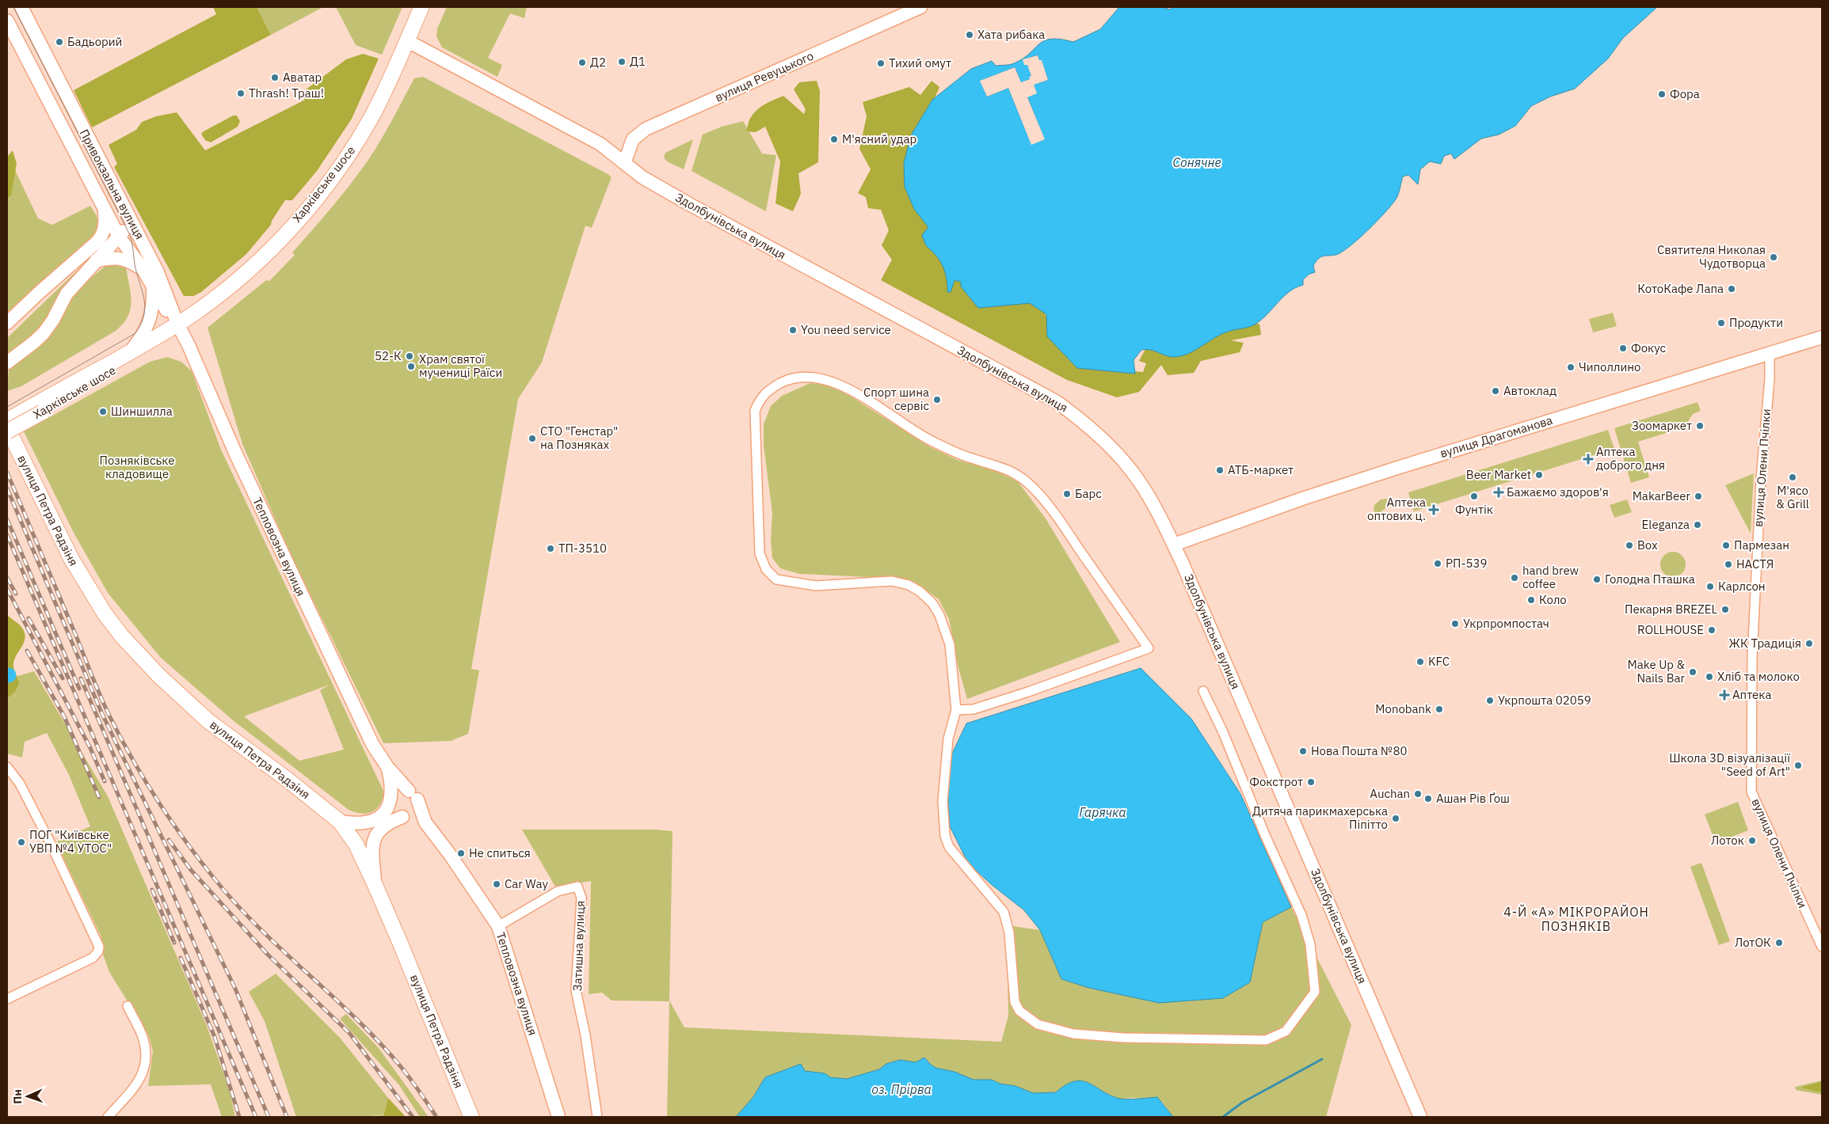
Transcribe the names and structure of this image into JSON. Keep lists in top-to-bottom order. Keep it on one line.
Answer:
{"streets":{"main road":["Харківське шосе","вулиця Петра Радзіня"],"street":["вулиця Ревуцького","Привокзальна вулиця","Здолбунівська вулиця","вулиця Драгоманова","вулиця Олени Пчілки","Тепловозна вулиця","Затишна вулиця"]},"crossings":[["вулиця Ревуцького","Здолбунівська вулиця"],["Привокзальна вулиця","Харківське шосе"],["Привокзальна вулиця","Тепловозна вулиця"],["Харківське шосе","Здолбунівська вулиця"],["Харківське шосе","Тепловозна вулиця"],["Здолбунівська вулиця","вулиця Драгоманова"],["вулиця Драгоманова","вулиця Олени Пчілки"],["Тепловозна вулиця","Затишна вулиця"]],"districts":["4-Й «А» МІКРОРАЙОН ПОЗНЯКІВ"],"water":["Сонячне","Гарячка","оз. Прірва"],"parks":["Позняківське кладовище"],"places":{"other":["Хата рибака","Бадьорий","Д1","Д2","Тихий омут","Аватар","Thrash! Траш!","Фора","М'ясний удар","Святителя Николая Чудотворца","КотоКафе Лапа","Продукти","You need service","Фокус","52-К","Храм святої мучениці Раїси","Чиполлино","Автоклад","Спорт шина сервіс","Шиншилла","Зоомаркет","СТО \"Генстар\" на Позняках","АТБ-маркет","Beer Market","М'ясо & Grill","Барс","Фунтік","MakarBeer","Eleganza","Box","Пармезан","ТП-3510","РП-539","НАСТЯ","hand brew coffee","Голодна Пташка","Карлсон","Коло","Пекарня BREZEL","Укрпромпостач","ROLLHOUSE","ЖК Традиція","KFC","Make Up & Nails Bar","Хліб та молоко","Укрпошта 02059","Monobank","Нова Пошта №80","Школа 3D візуалізації \"Seed of Art\"","Фокстрот","Auchan","Ашан Рів Ґош","Дитяча парикмахерська Піпітто","Лоток","ПОГ \"Київське УВП №4 УТОС\"","Не спиться","Car Way","ЛотОК"],"health":["Аптека доброго дня","Бажаємо здоров'я","Аптека оптових ц.","Аптека"]},"north":"left"}
